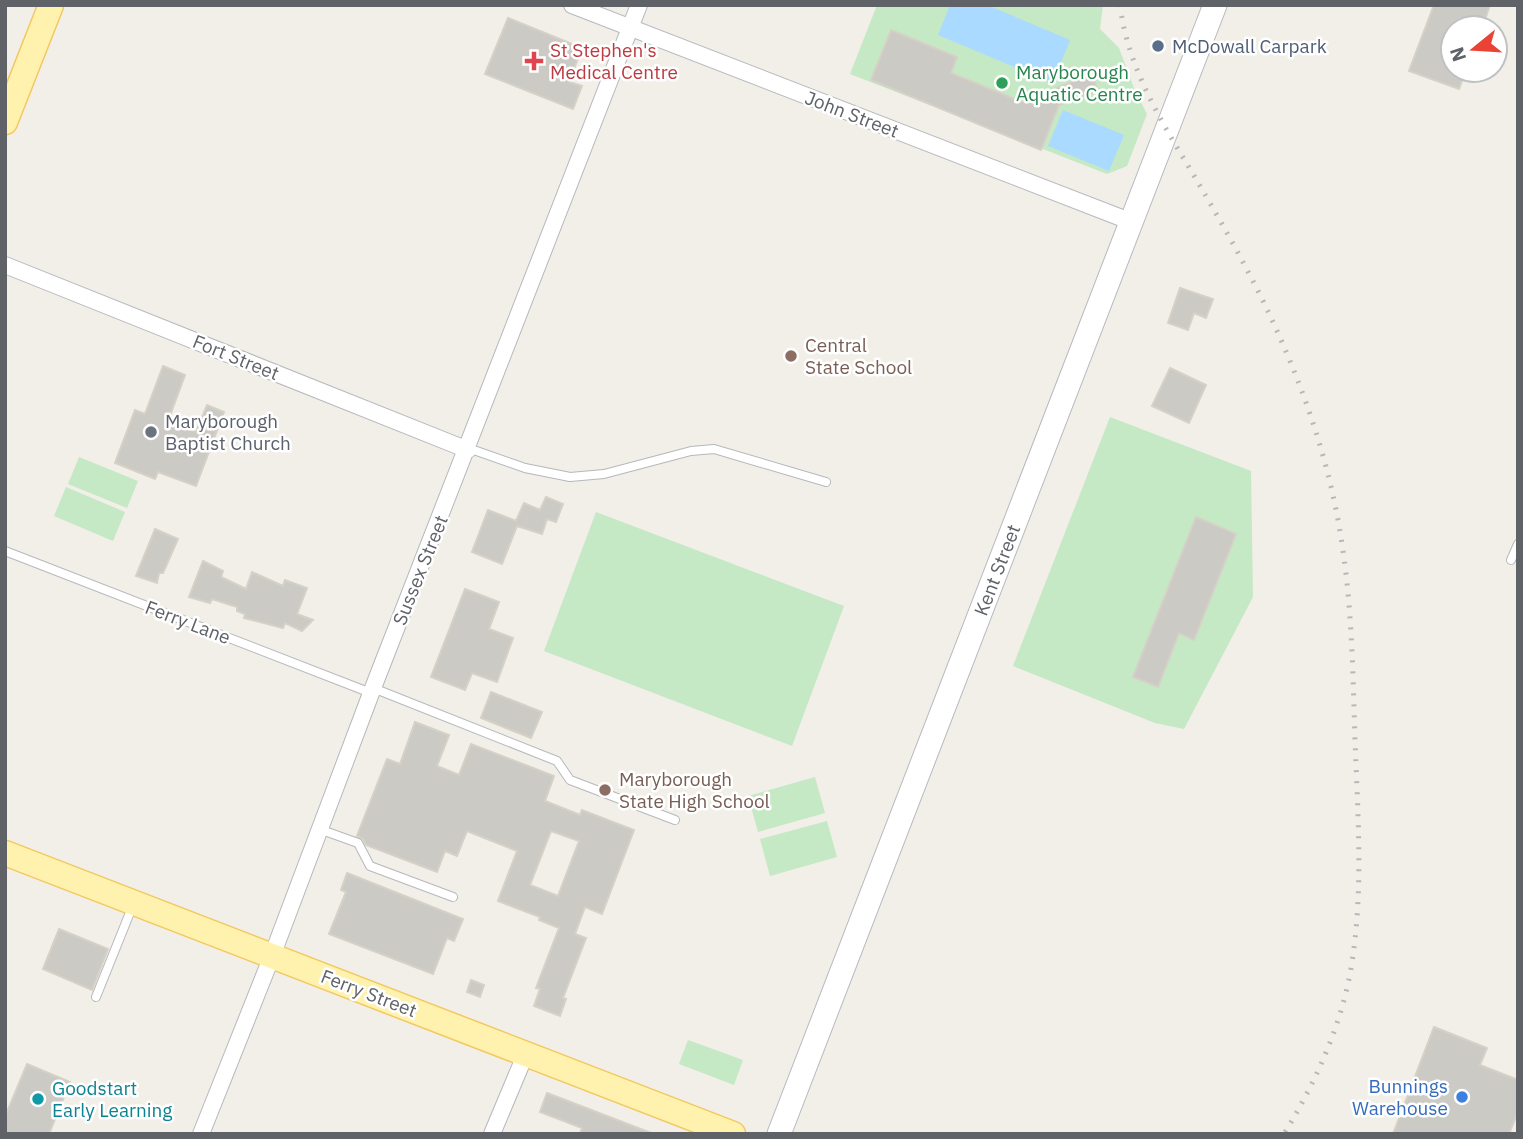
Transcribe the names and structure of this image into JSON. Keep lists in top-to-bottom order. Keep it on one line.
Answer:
{"streets":{"main road":["Kent Street","Ferry Street"],"street":["John Street","Fort Street","Sussex Street"],"lane":["Ferry Lane"]},"crossings":[["John Street","Sussex Street"],["John Street","Kent Street"],["Fort Street","Sussex Street"],["Sussex Street","Ferry Lane"],["Sussex Street","Ferry Street"]],"places":{"other":["McDowall Carpark","Maryborough Aquatic Centre","Central State School","Maryborough Baptist Church","Maryborough State High School","Bunnings Warehouse","Goodstart Early Learning"],"health":["St Stephen's Medical Centre"]},"north":"left"}
